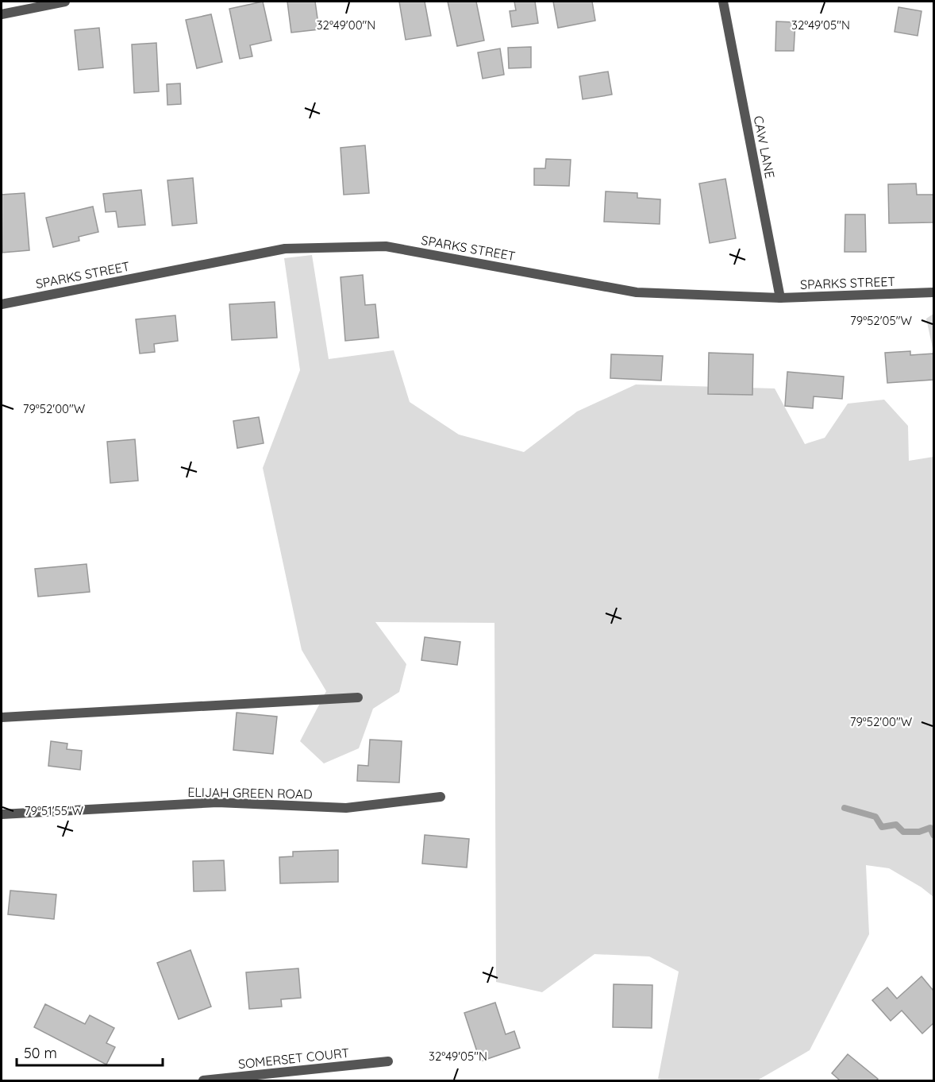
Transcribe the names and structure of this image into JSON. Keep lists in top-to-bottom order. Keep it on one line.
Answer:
{"streets":{"street":["CAW LANE","SPARKS STREET","ELIJAH GREEN ROAD","SOMERSET COURT"]},"crossings":[["CAW LANE","SPARKS STREET"]],"scale_bar":"50 m","coordinates":["32°49'00\"N","32°49'05\"N","79°52'05\"W","79°52'00\"W","79°51'55\"W"]}
